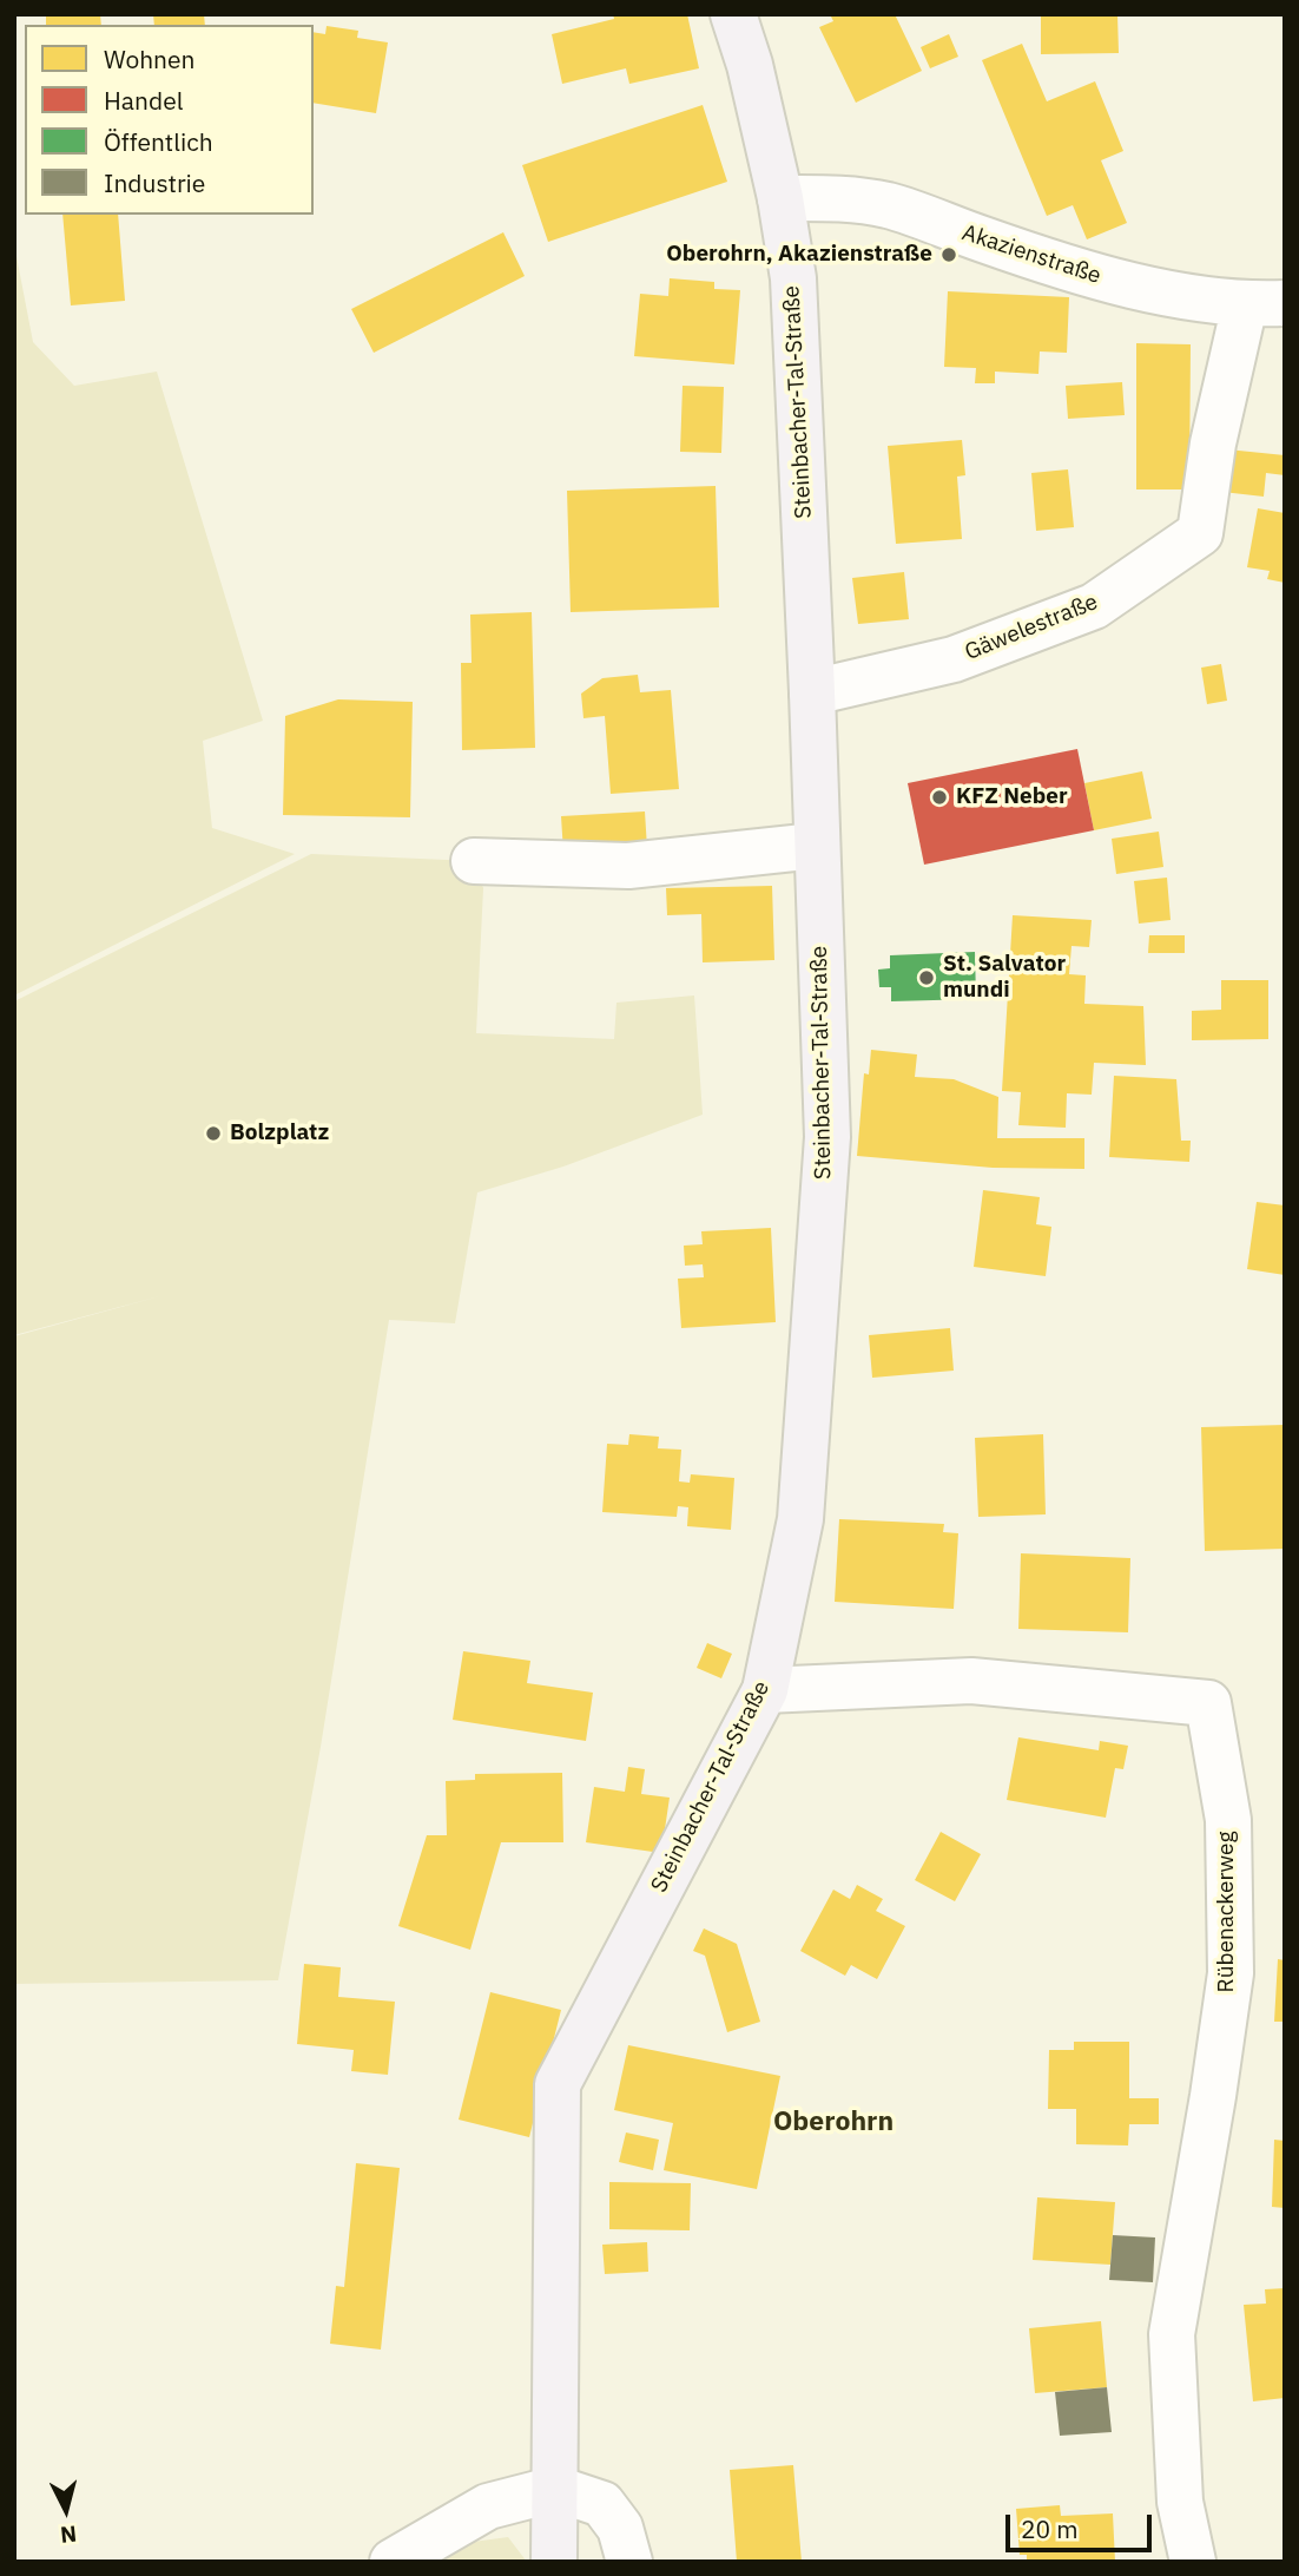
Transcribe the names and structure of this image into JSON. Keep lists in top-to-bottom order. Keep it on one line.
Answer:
{"streets":{"main road":["Steinbacher-Tal-Straße"],"street":["Akazienstraße","Gäwelestraße","Rübenackerweg"]},"crossings":[["Akazienstraße","Steinbacher-Tal-Straße"],["Akazienstraße","Gäwelestraße"],["Steinbacher-Tal-Straße","Gäwelestraße"],["Steinbacher-Tal-Straße","Rübenackerweg"]],"districts":["Oberohrn"],"places":["Oberohrn, Akazienstraße","KFZ Neber","St. Salvator mundi","Bolzplatz"],"legend":["Wohnen","Handel","Öffentlich","Industrie"],"scale_bar":"20 m","north":"bottom"}
